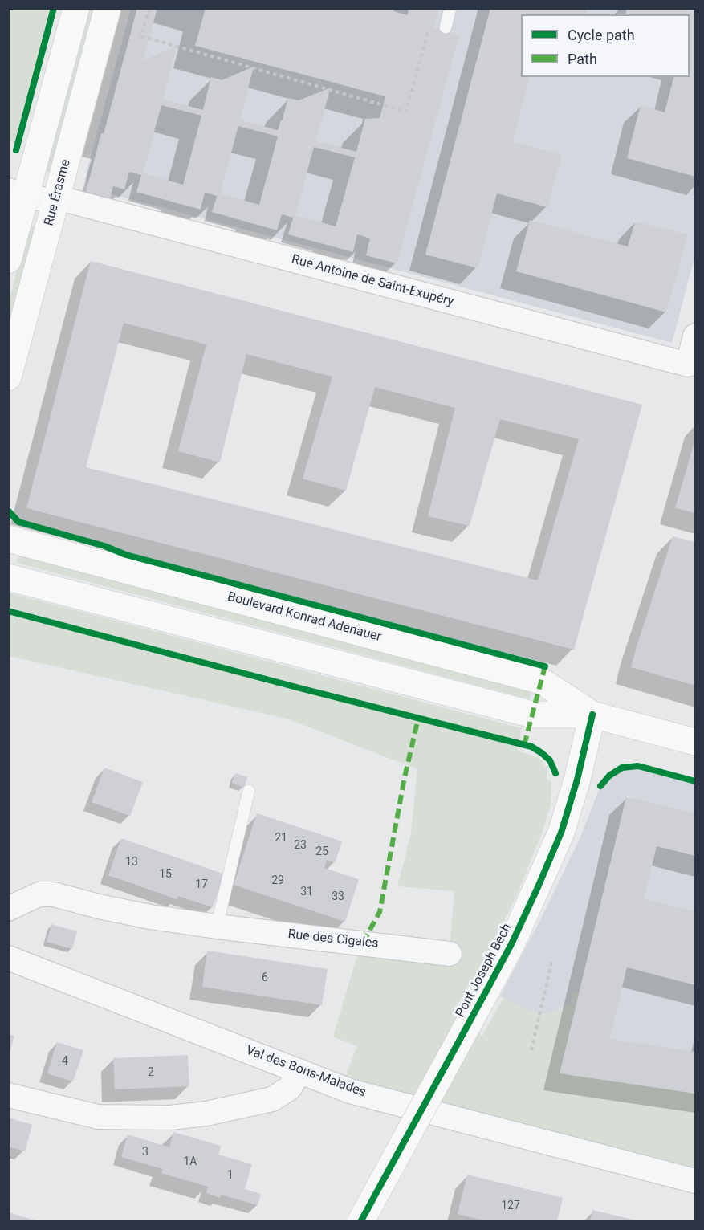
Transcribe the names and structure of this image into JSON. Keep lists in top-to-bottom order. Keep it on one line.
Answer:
{"streets":{"main road":["Rue Érasme","Boulevard Konrad Adenauer","Pont Joseph Bech"],"street":["Rue Antoine de Saint-Exupéry","Rue des Cigales","Val des Bons-Malades"]},"crossings":[["Rue Érasme","Rue Antoine de Saint-Exupéry"],["Boulevard Konrad Adenauer","Pont Joseph Bech"]],"house_numbers":["21","23","25","13","15","29","17","31","33","6","4","2","3","1A","1","127"],"legend":["Cycle path","Path"]}
